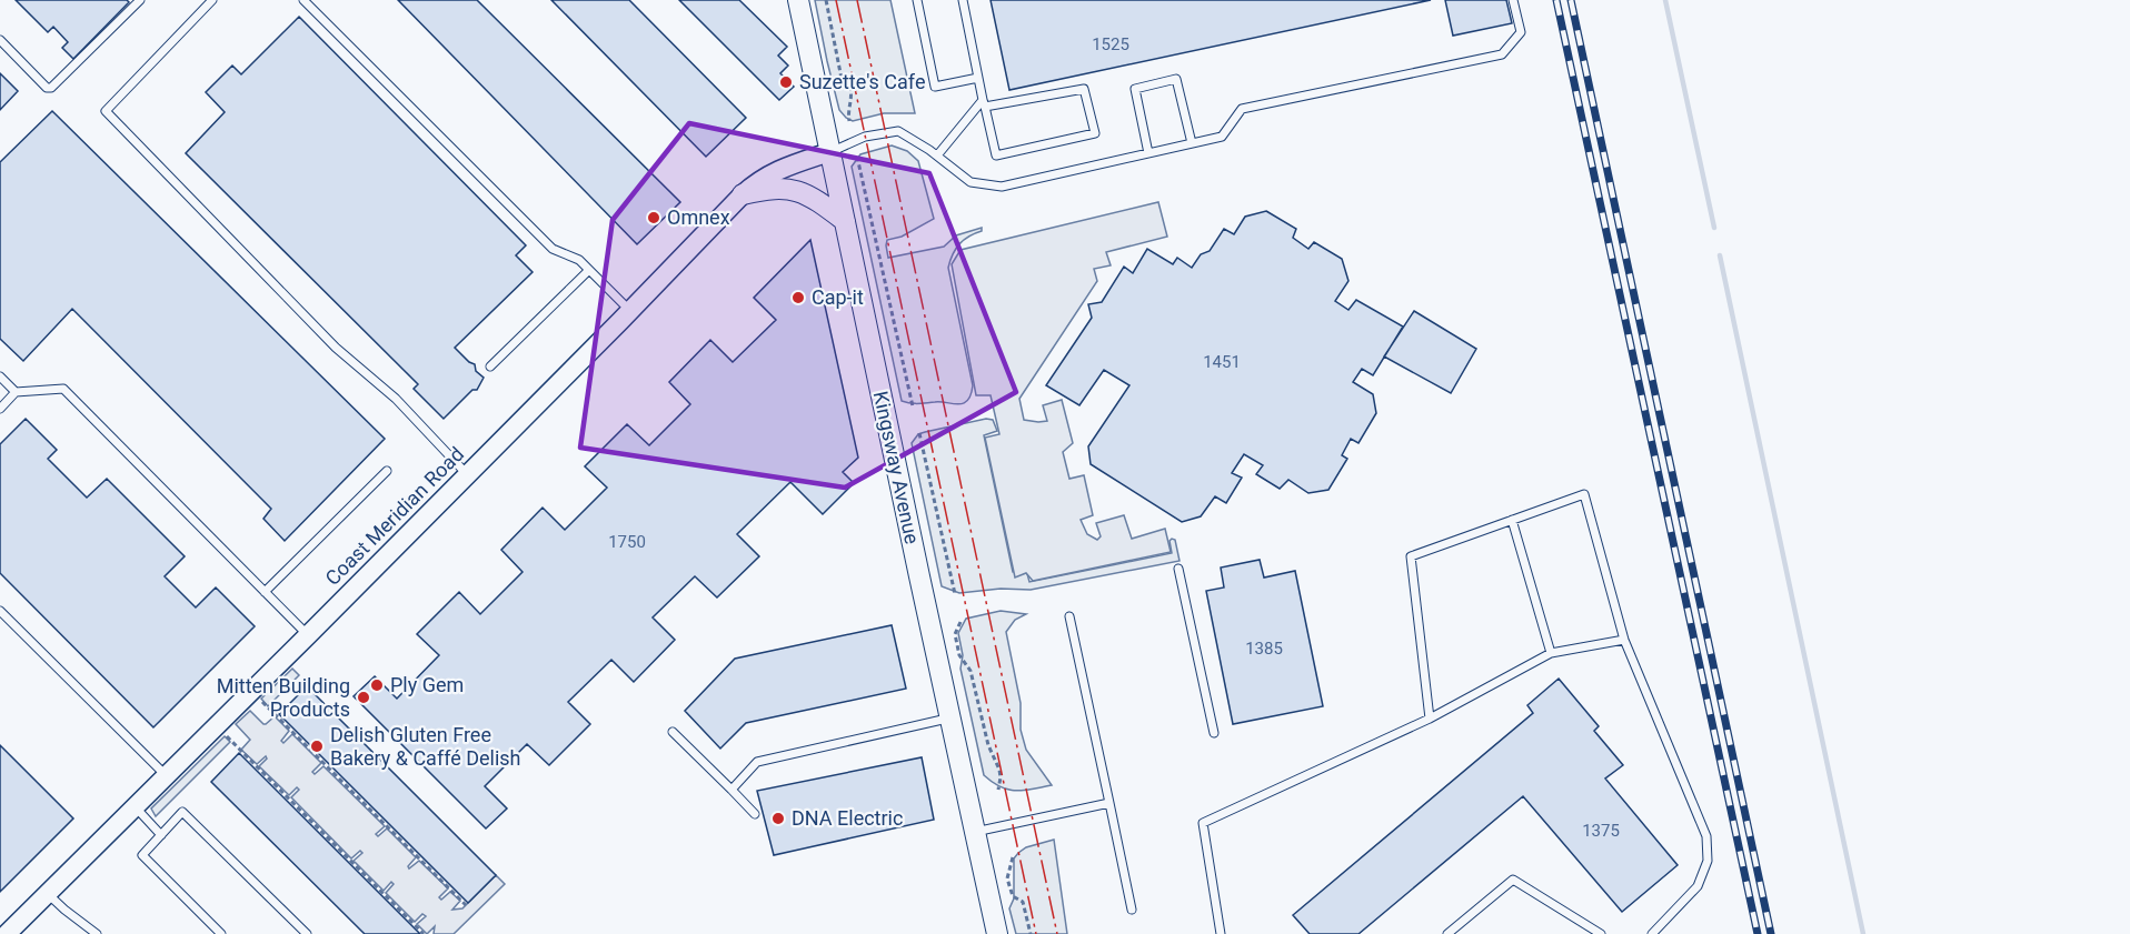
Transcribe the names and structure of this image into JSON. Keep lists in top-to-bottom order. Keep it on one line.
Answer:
{"streets":{"main road":["Kingsway Avenue"],"street":["Coast Meridian Road"]},"crossings":[["Kingsway Avenue","Coast Meridian Road"]],"places":["Suzette's Cafe","Omnex","Cap-it","Ply Gem","Mitten Building Products","Delish Gluten Free Bakery & Caffé Delish","DNA Electric"],"house_numbers":["1525","1451","1750","1385","1375"]}
